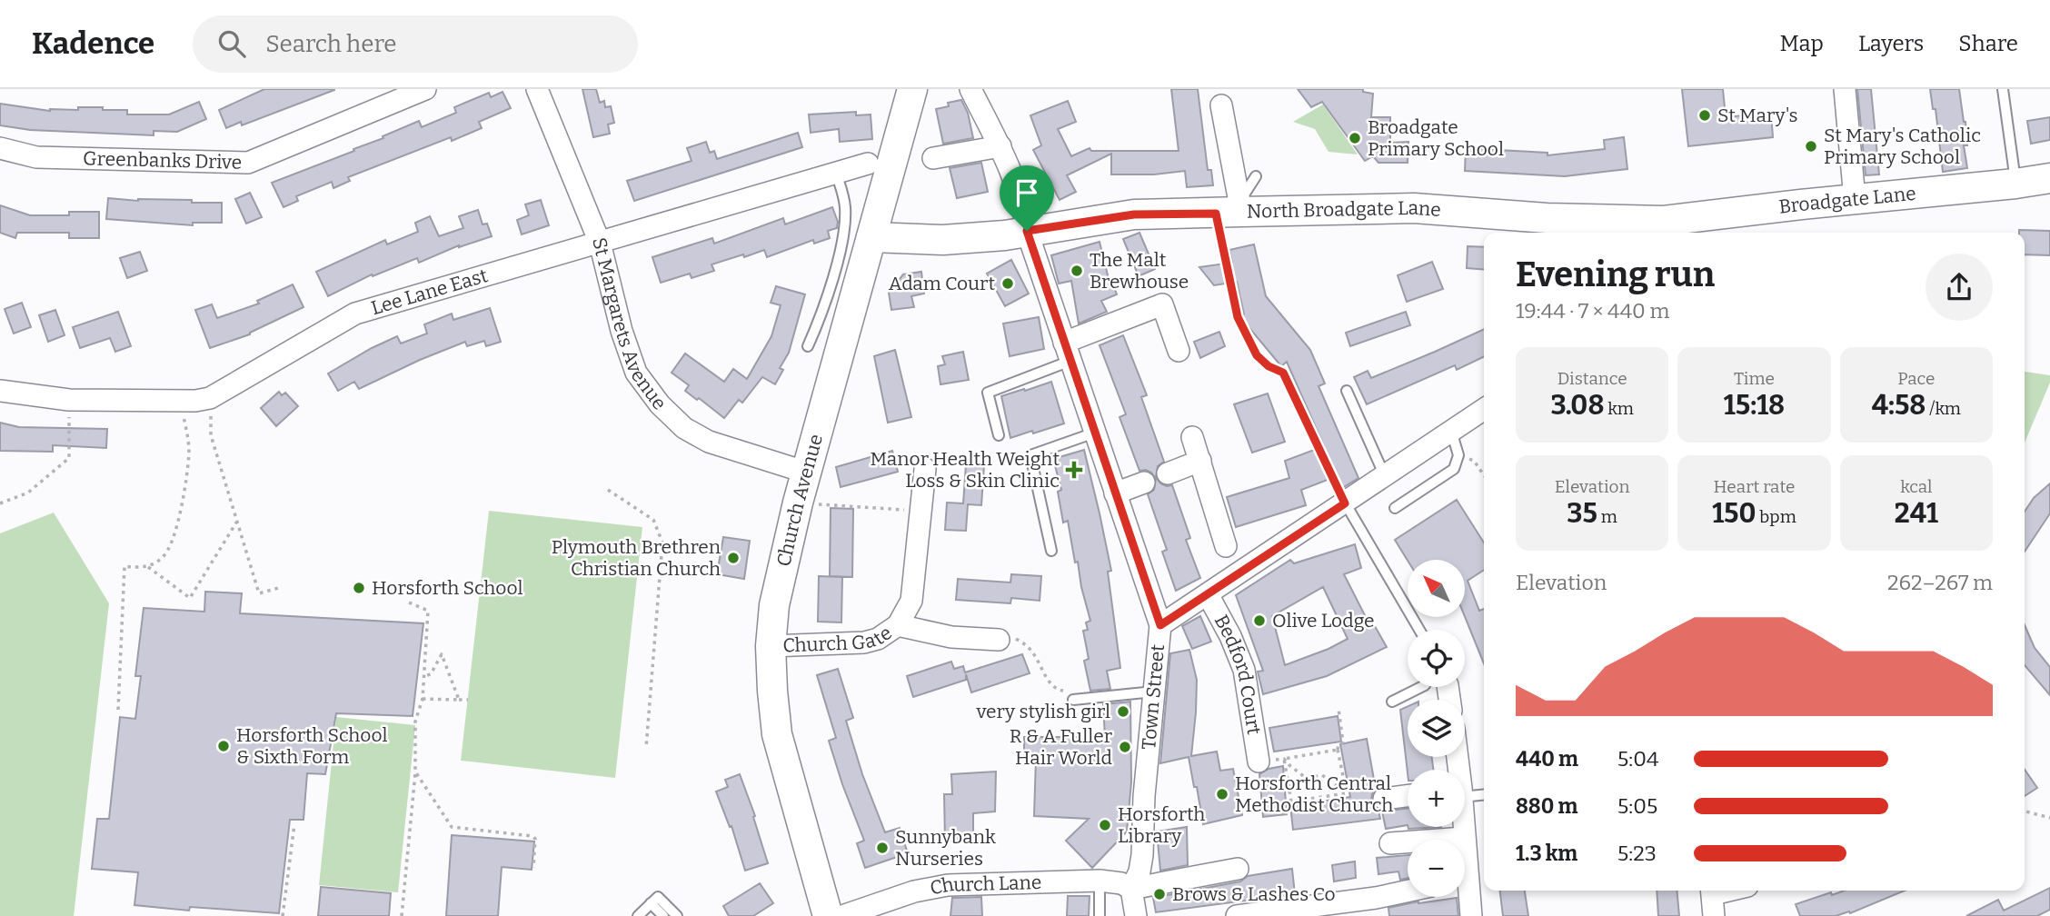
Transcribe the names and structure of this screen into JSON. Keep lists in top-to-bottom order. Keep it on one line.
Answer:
{"streets":{"street":["Greenbanks Drive","Broadgate Lane","North Broadgate Lane","Lee Lane East","St Margarets Avenue","Church Avenue","Church Gate","Bedford Court","Town Street","Church Lane"]},"crossings":[["Broadgate Lane","North Broadgate Lane"],["North Broadgate Lane","Church Avenue"],["North Broadgate Lane","Town Street"],["Lee Lane East","St Margarets Avenue"],["St Margarets Avenue","Church Avenue"],["Church Avenue","Church Gate"],["Town Street","Church Lane"]],"places":{"other":["St Mary's","Broadgate Primary School","St Mary's Catholic Primary School","The Malt Brewhouse","Adam Court","Plymouth Brethren Christian Church","Horsforth School","Olive Lodge","very stylish girl","Horsforth School & Sixth Form","R & A Fuller Hair World","Horsforth Central Methodist Church","Horsforth Library","Sunnybank Nurseries","Brows & Lashes Co"],"health":["Manor Health Weight Loss & Skin Clinic"]},"north":"top left","page":{"header":"Kadence","search":"Search here","nav":["Map","Layers","Share"],"heading":["Evening run","19:44 · 7 × 440 m"],"stats":[["Distance","3.08 km"],["Time","15:18"],["Pace","4:58 /km"],["Elevation","35 m"],["Heart rate","150 bpm"],["kcal","241"]],"chart":["Elevation","262–267 m"],"map_buttons":["+","−"],"list":[{"name":"440 m","note":"5:04"},{"name":"880 m","note":"5:05"},{"name":"1.3 km","note":"5:23"}]}}
